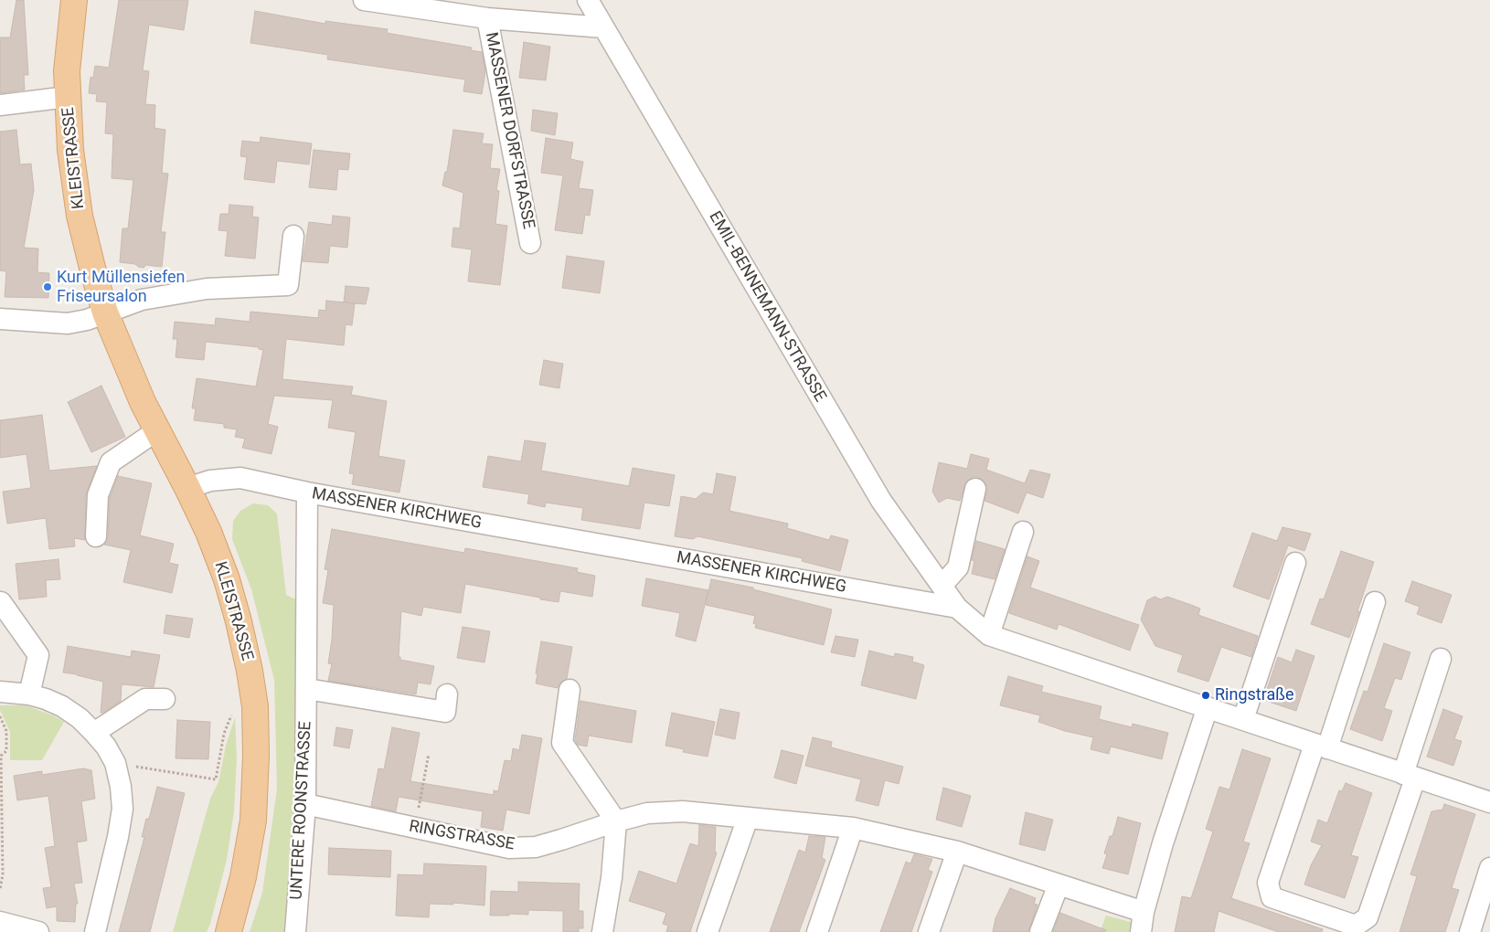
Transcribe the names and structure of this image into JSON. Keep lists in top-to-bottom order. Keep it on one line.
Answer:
{"streets":{"main road":["KLEISTRASSE"],"street":["MASSENER DORFSTRASSE","EMIL-BENNEMANN-STRASSE","MASSENER KIRCHWEG","UNTERE ROONSTRASSE","RINGSTRASSE"]},"crossings":[["MASSENER DORFSTRASSE","EMIL-BENNEMANN-STRASSE"],["KLEISTRASSE","MASSENER KIRCHWEG"],["EMIL-BENNEMANN-STRASSE","MASSENER KIRCHWEG"],["MASSENER KIRCHWEG","UNTERE ROONSTRASSE"],["UNTERE ROONSTRASSE","RINGSTRASSE"]],"places":["Kurt Müllensiefen Friseursalon","Ringstraße"]}
